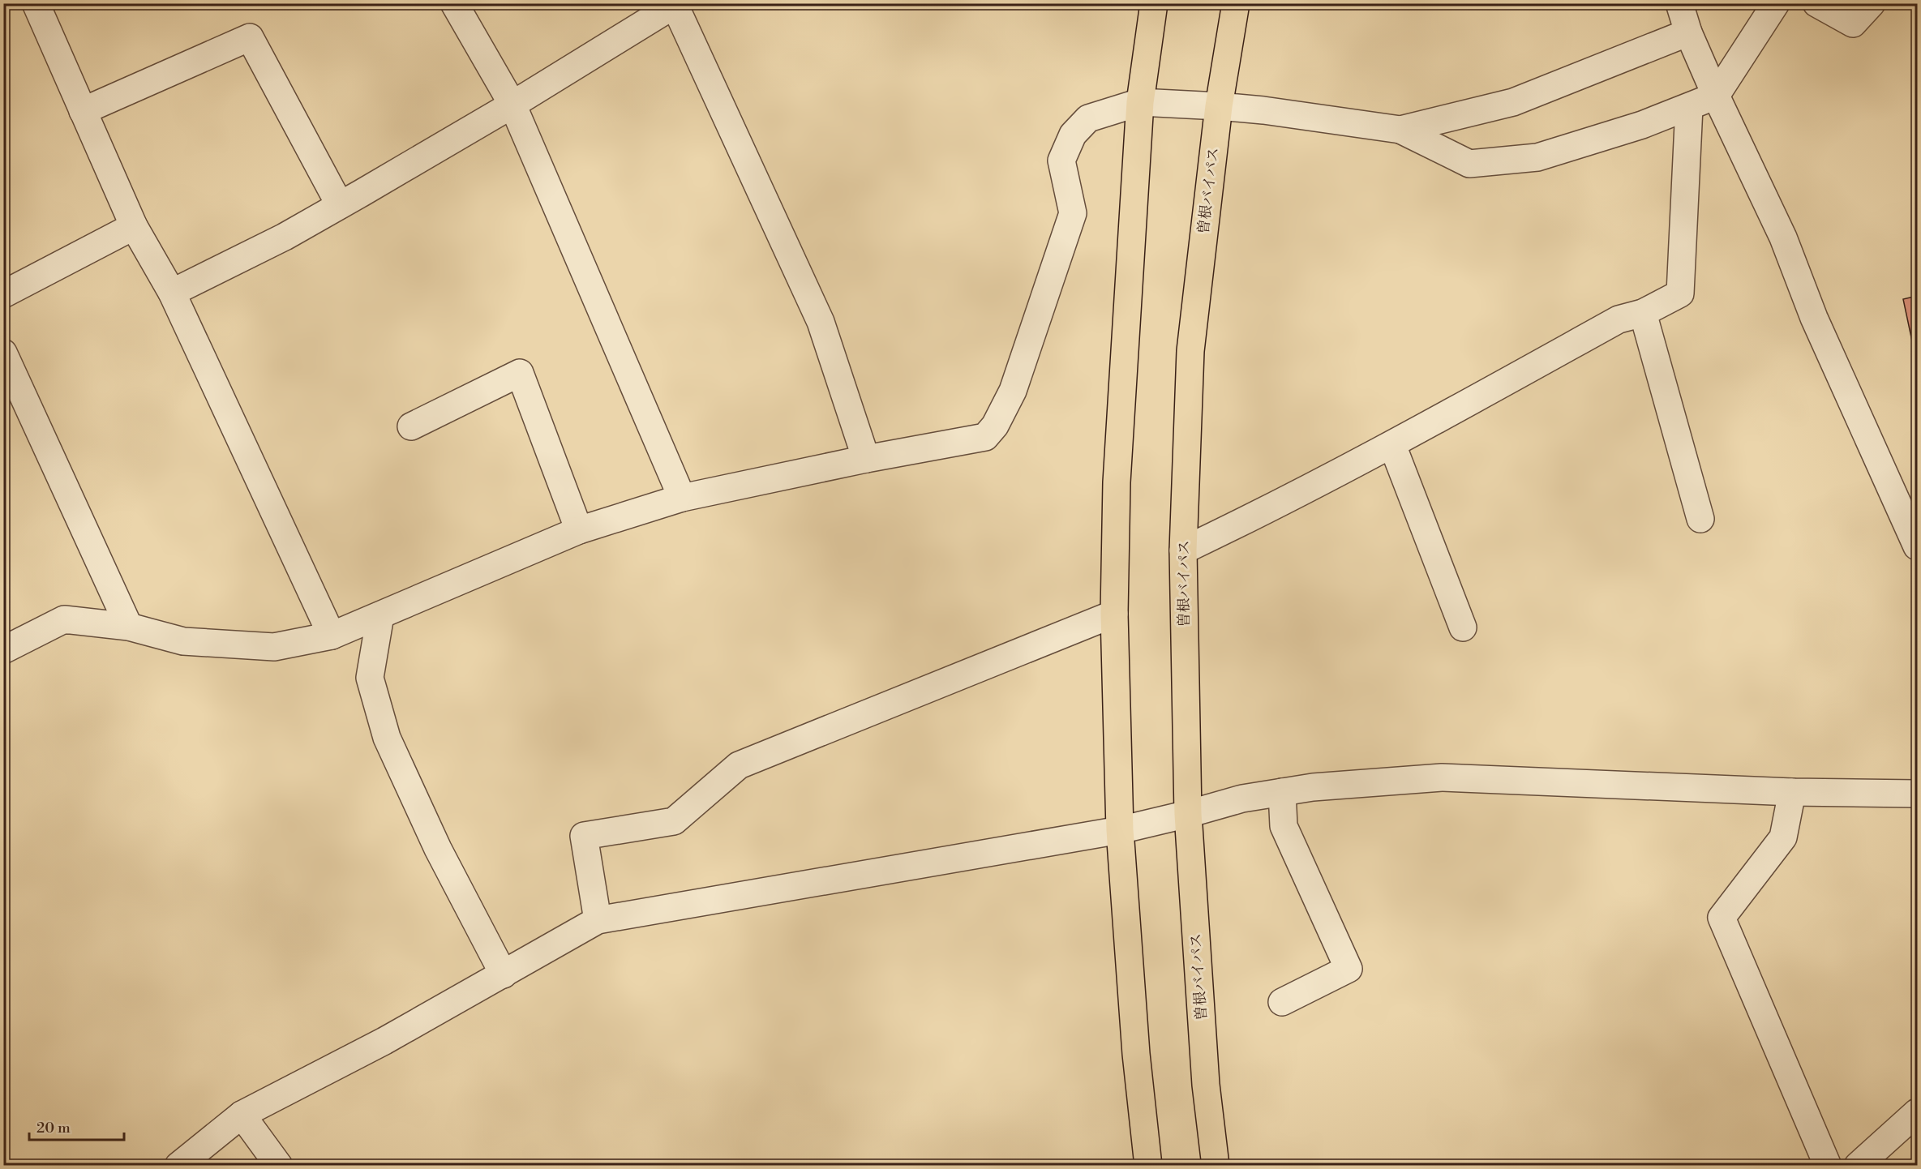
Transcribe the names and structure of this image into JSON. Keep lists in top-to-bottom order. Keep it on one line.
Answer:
{"streets":{"highway":["曽根バイパス"]},"scale_bar":"20 m"}
